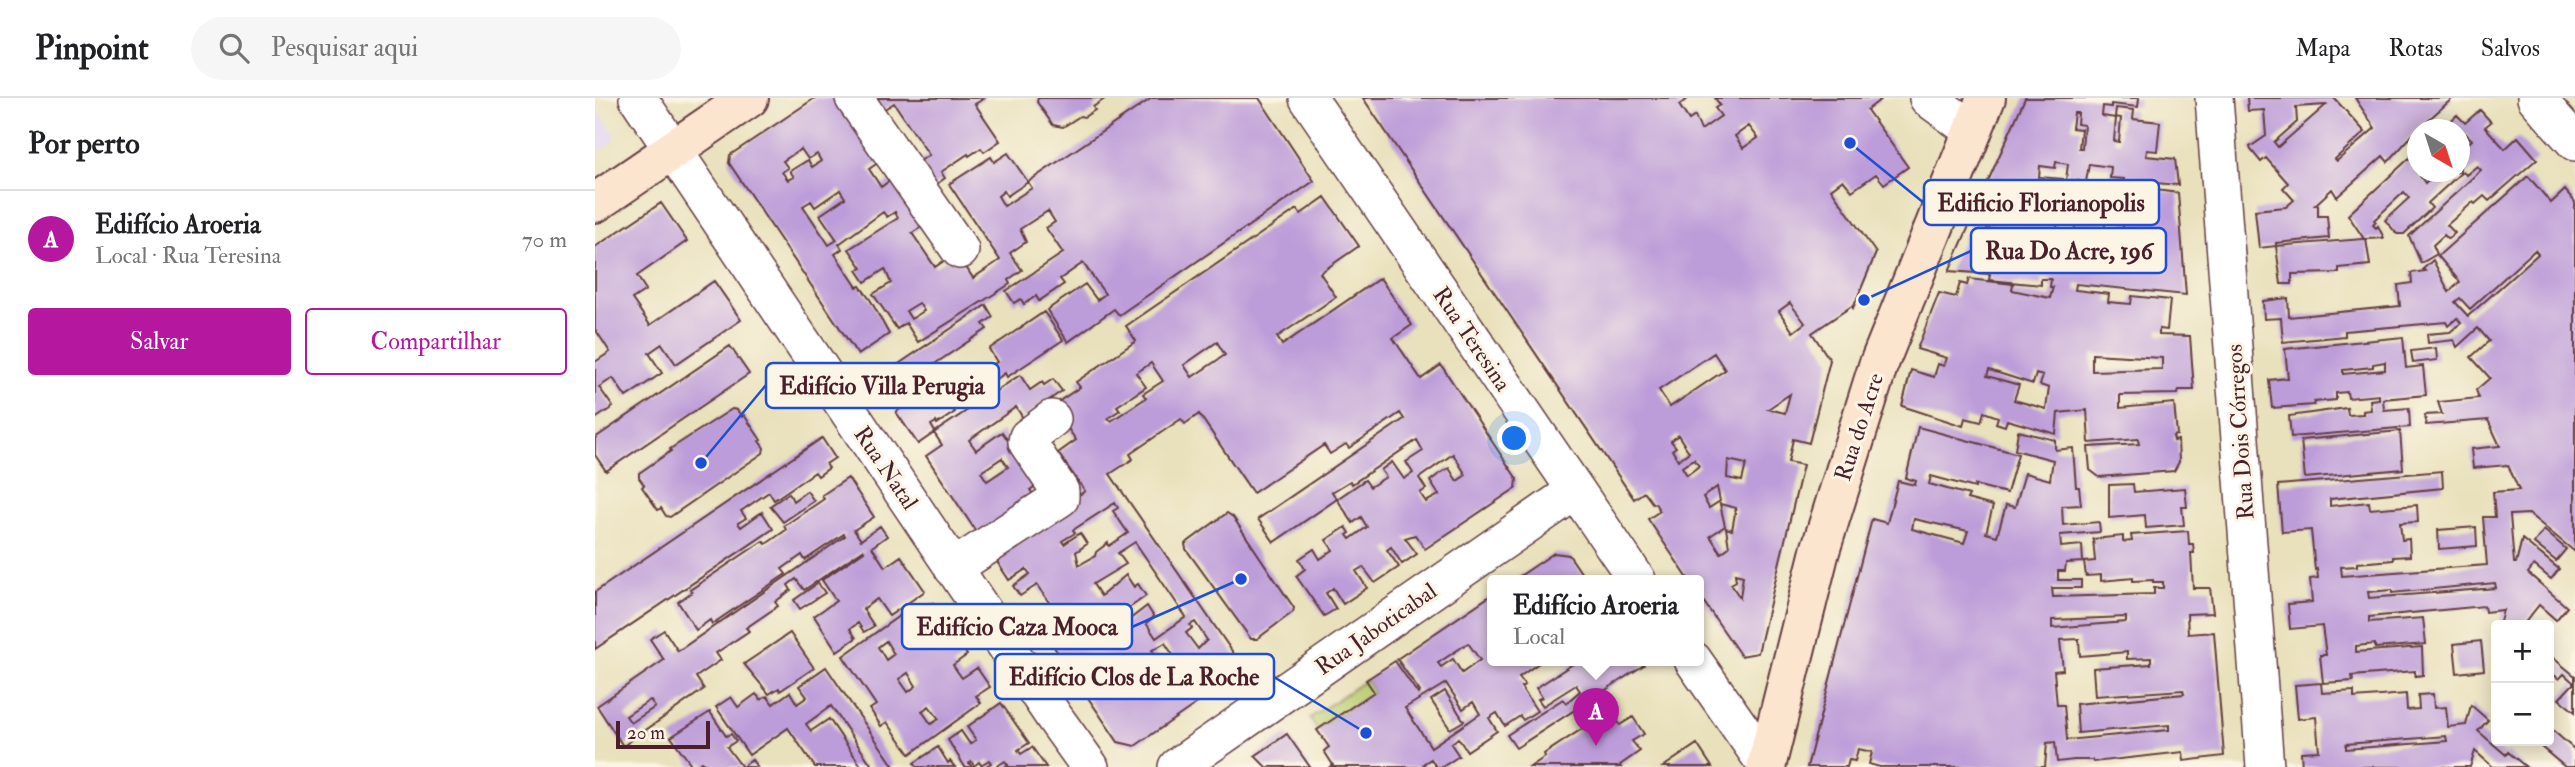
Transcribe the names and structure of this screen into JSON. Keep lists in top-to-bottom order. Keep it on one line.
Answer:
{"streets":{"main road":["Rua do Acre"],"street":["Rua Teresina","Rua Dois Córregos","Rua Natal","Rua Jaboticabal"]},"crossings":[["Rua Teresina","Rua Jaboticabal"]],"places":["Edificio Florianopolis","Rua Do Acre, 196","Edifício Villa Perugia","Edifício Caza Mooca","Edifício Clos de La Roche"],"scale_bar":"20 m","north":"bottom right","page":{"header":"Pinpoint","search":"Pesquisar aqui","nav":["Mapa","Rotas","Salvos"],"heading":"Por perto","list":[{"mark":"A","name":"Edifício Aroeria","note":"Local · Rua Teresina","value":"70 m"}],"buttons":["Salvar","Compartilhar"],"popup":["Edifício Aroeria","Local"],"map_buttons":["+","−"],"pins":"A","scale":"20 m"}}
